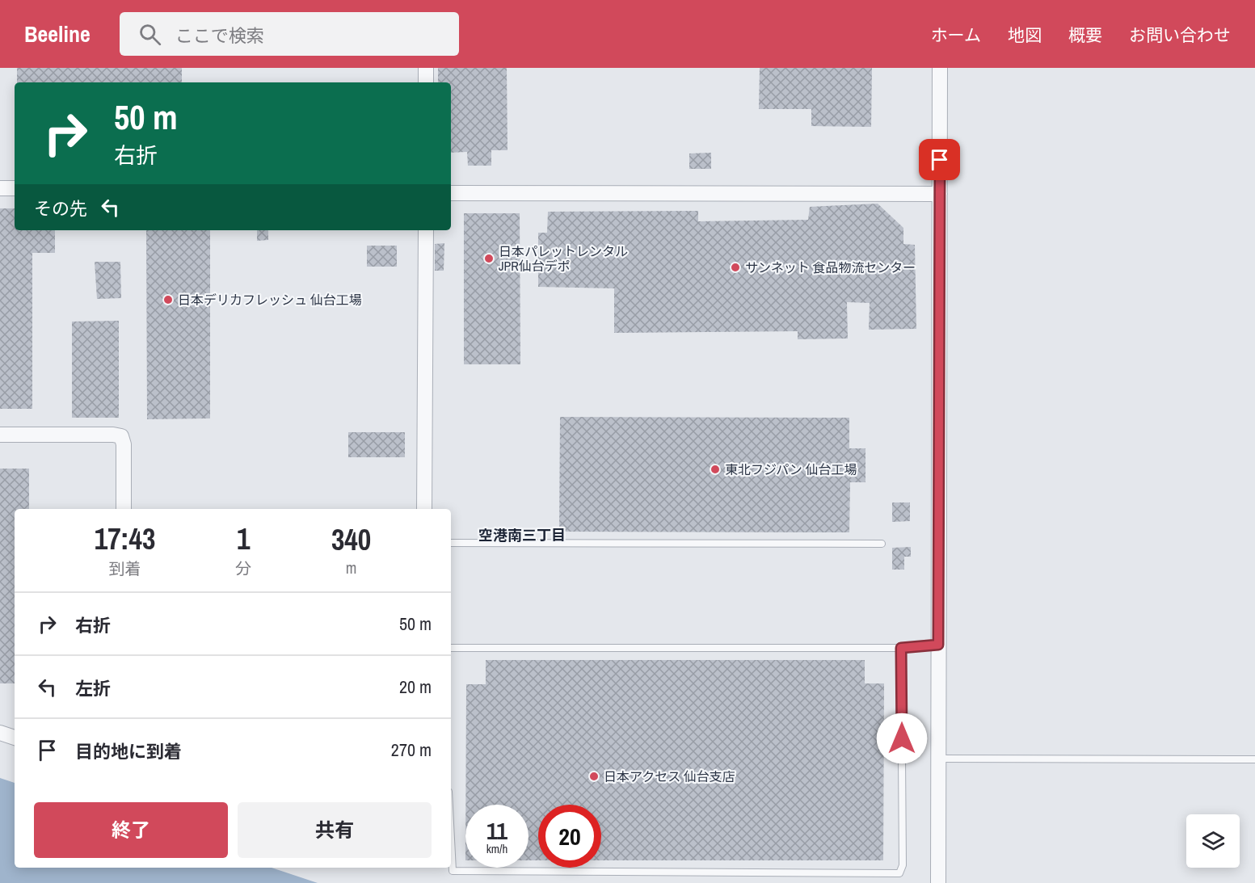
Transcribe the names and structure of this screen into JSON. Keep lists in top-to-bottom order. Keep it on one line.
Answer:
{"districts":["空港南三丁目"],"places":["日本パレットレンタル JPR仙台デポ","サンネット 食品物流センター","日本デリカフレッシュ 仙台工場","東北フジパン 仙台工場","日本アクセス 仙台支店"],"page":{"header":"Beeline","search":"ここで検索","nav":["ホーム","地図","概要","お問い合わせ"],"turn":["50 m","右折"],"then":"その先","eta":["17:43","到着","1","分","340","m"],"list":[{"name":"右折","value":"50 m"},{"name":"左折","value":"20 m"},{"name":"目的地に到着","value":"270 m"}],"buttons":["終了","共有"],"speed":"11 km/h","limit":"20"}}
